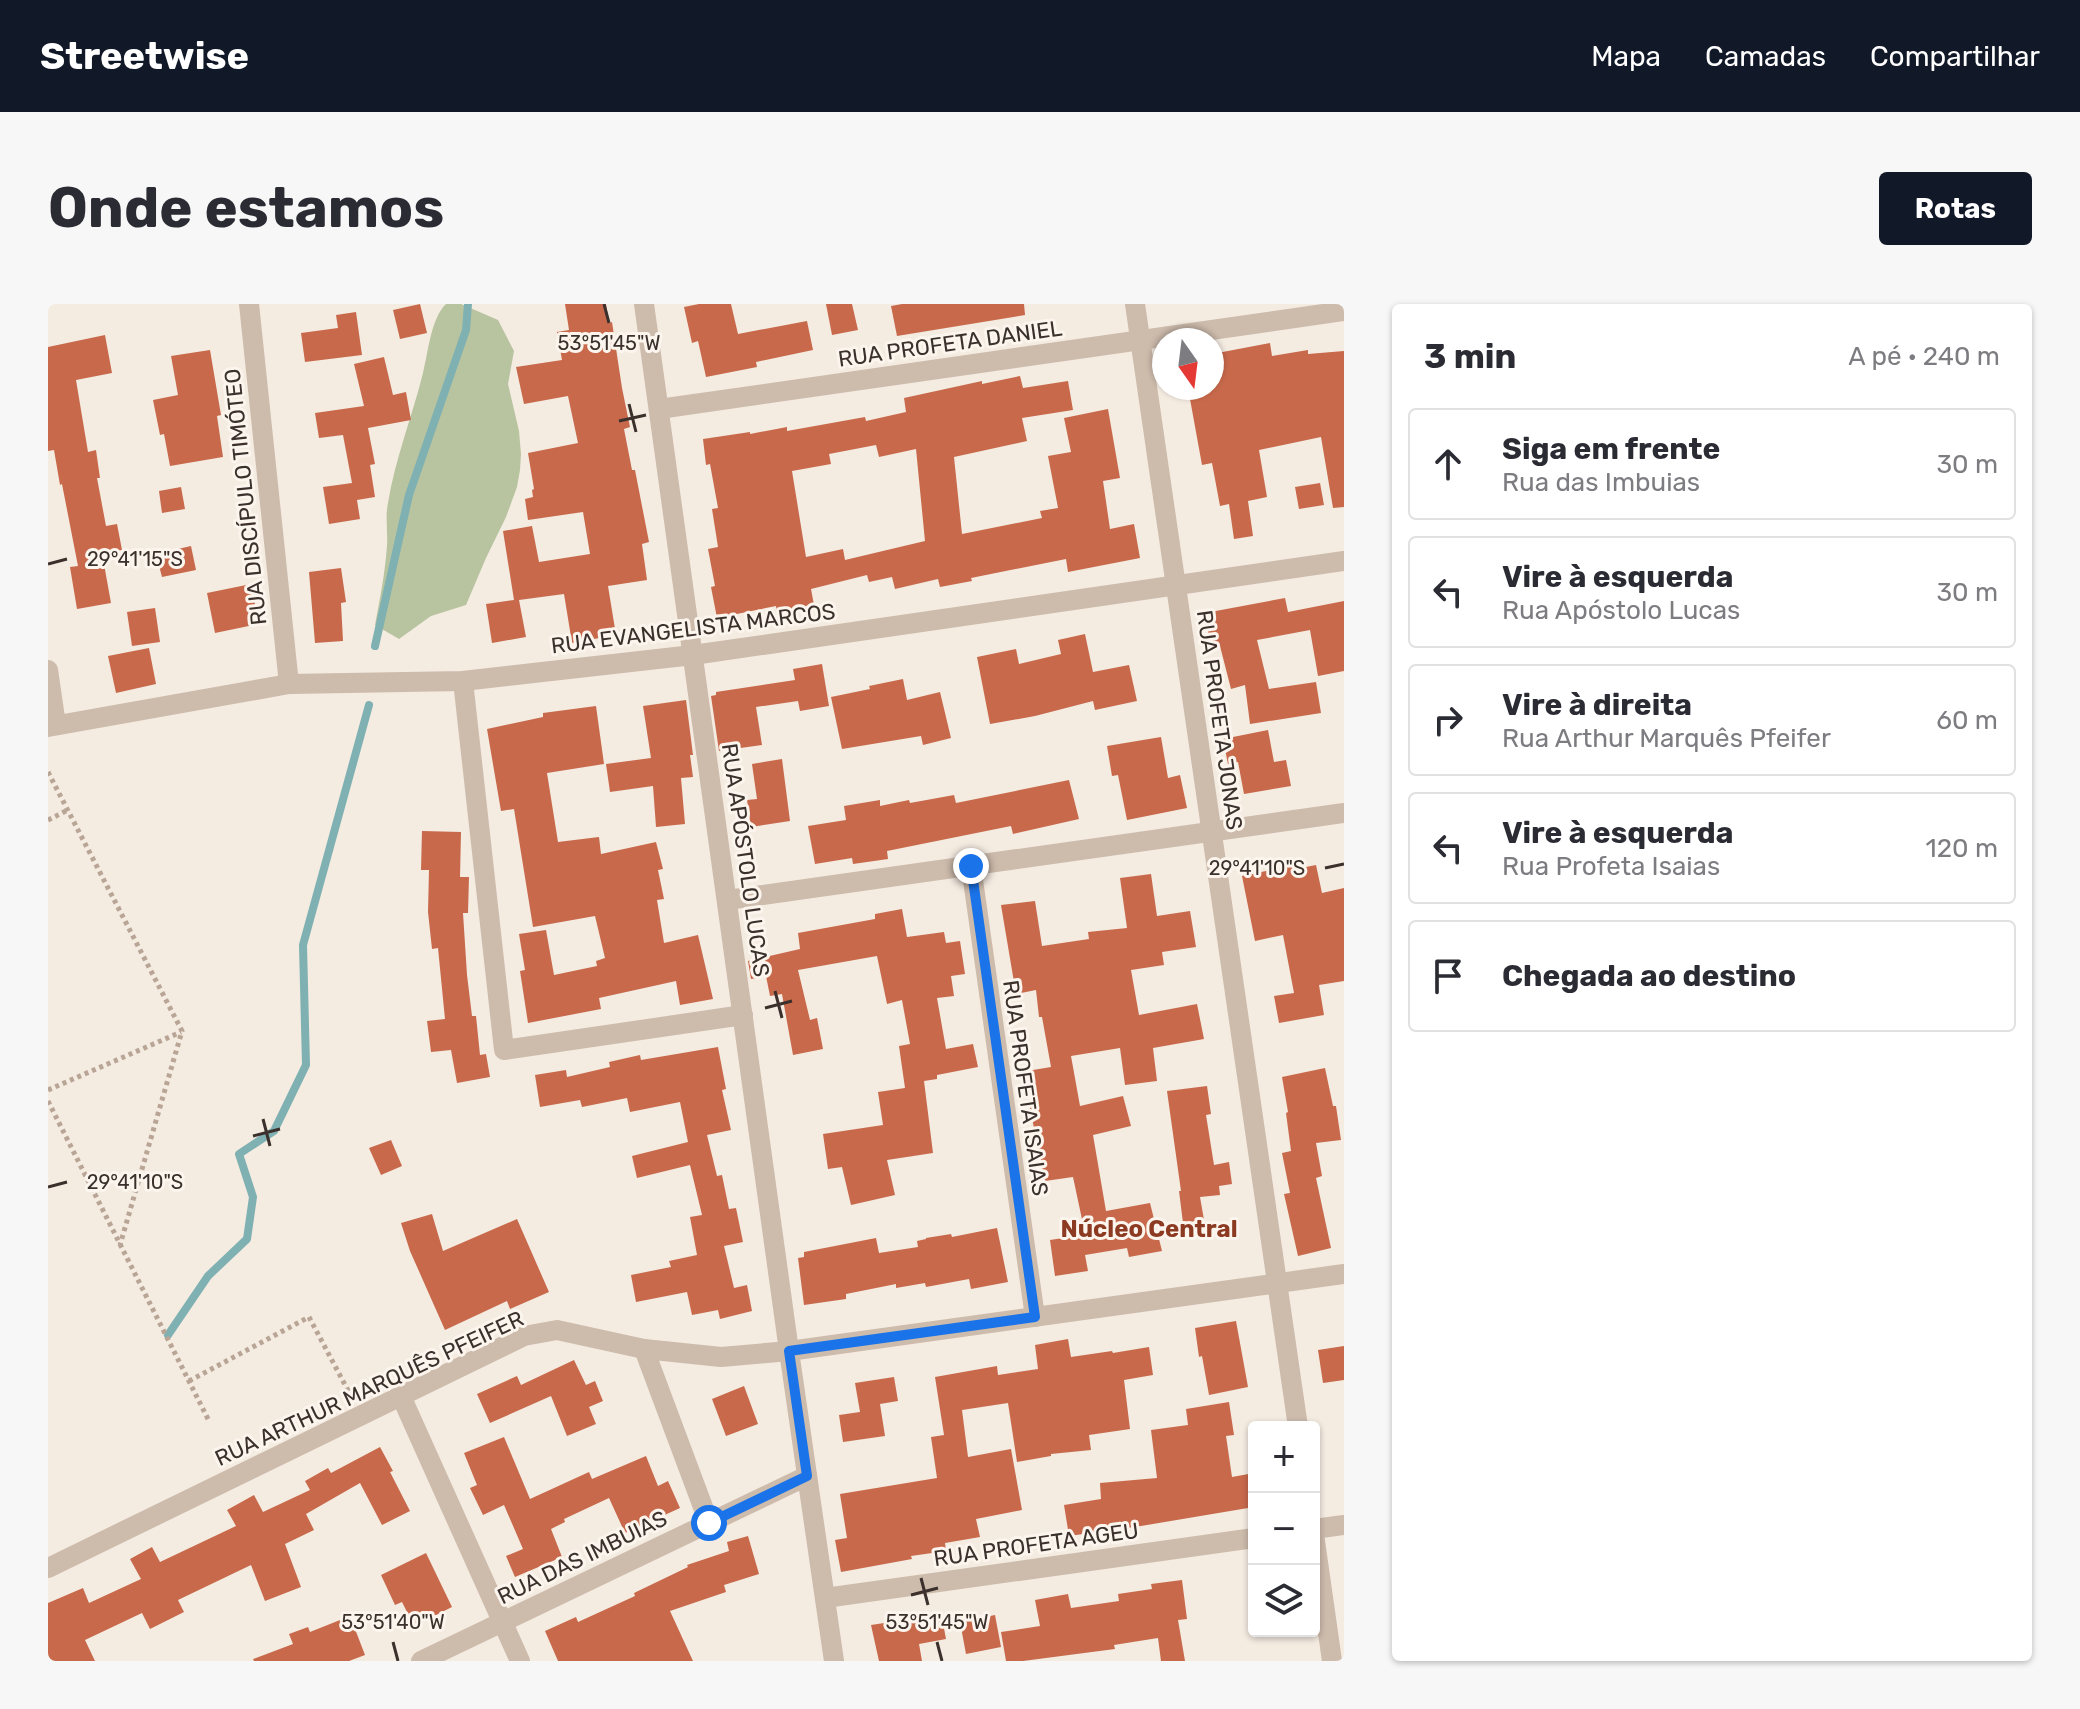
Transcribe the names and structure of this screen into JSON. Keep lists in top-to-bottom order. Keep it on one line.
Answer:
{"streets":{"street":["RUA PROFETA DANIEL","RUA DISCÍPULO TIMÓTEO","RUA EVANGELISTA MARCOS","RUA PROFETA JONAS","RUA APÓSTOLO LUCAS","RUA PROFETA ISAIAS","RUA ARTHUR MARQUÊS PFEIFER","RUA PROFETA AGEU","RUA DAS IMBUIAS"]},"crossings":[["RUA PROFETA DANIEL","RUA PROFETA JONAS"],["RUA PROFETA DANIEL","RUA APÓSTOLO LUCAS"],["RUA DISCÍPULO TIMÓTEO","RUA EVANGELISTA MARCOS"],["RUA EVANGELISTA MARCOS","RUA PROFETA JONAS"],["RUA EVANGELISTA MARCOS","RUA APÓSTOLO LUCAS"],["RUA PROFETA JONAS","RUA ARTHUR MARQUÊS PFEIFER"],["RUA APÓSTOLO LUCAS","RUA ARTHUR MARQUÊS PFEIFER"],["RUA APÓSTOLO LUCAS","RUA PROFETA AGEU"],["RUA APÓSTOLO LUCAS","RUA DAS IMBUIAS"],["RUA PROFETA ISAIAS","RUA ARTHUR MARQUÊS PFEIFER"]],"districts":["Núcleo Central"],"north":"bottom","page":{"header":"Streetwise","nav":["Mapa","Camadas","Compartilhar"],"buttons":"Rotas","title":"Onde estamos","heading":["3 min","A pé · 240 m"],"list":[["Siga em frente","Rua das Imbuias","30 m"],["Vire à esquerda","Rua Apóstolo Lucas","30 m"],["Vire à direita","Rua Arthur Marquês Pfeifer","60 m"],["Vire à esquerda","Rua Profeta Isaias","120 m"],"Chegada ao destino"],"map_buttons":["+","−"]},"coordinates":["53°51'45\"W","29°41'15\"S","29°41'10\"S","53°51'40\"W"]}
